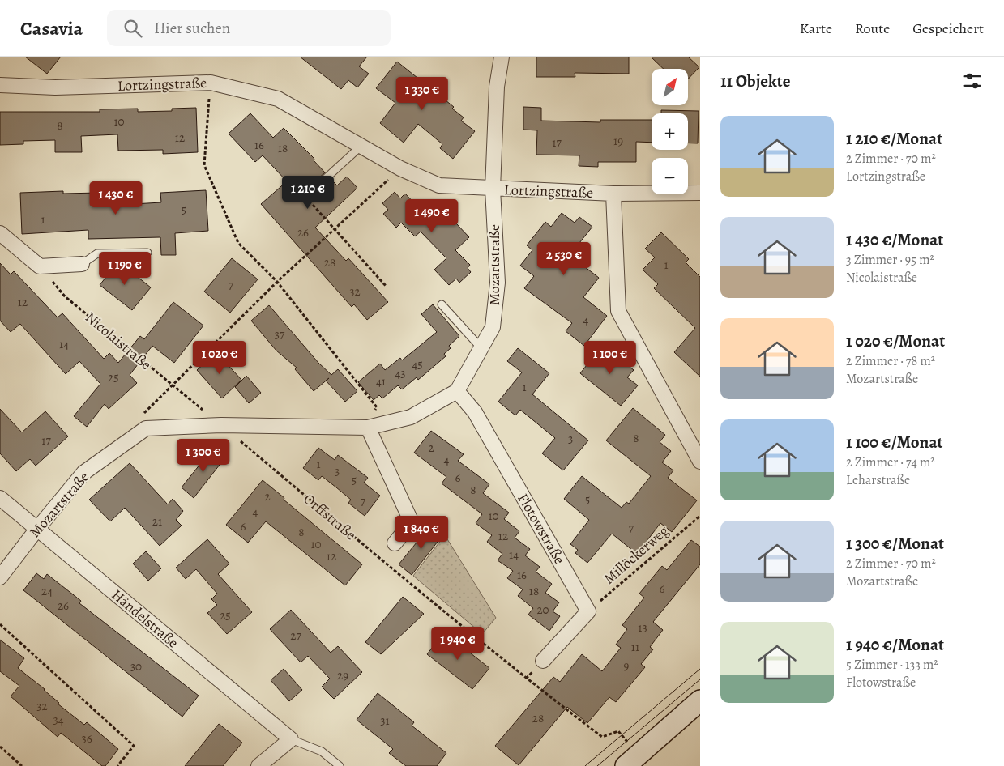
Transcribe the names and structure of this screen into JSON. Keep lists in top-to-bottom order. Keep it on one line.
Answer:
{"streets":{"street":["Lortzingstraße","Mozartstraße","Flotowstraße","Händelstraße"],"path":["Nicolaistraße","Orffstraße","Millöckerweg"]},"crossings":[["Lortzingstraße","Mozartstraße"],["Mozartstraße","Orffstraße"],["Mozartstraße","Flotowstraße"],["Mozartstraße","Händelstraße"],["Flotowstraße","Millöckerweg"]],"house_numbers":["10","8","12","19","17","16","18","5","1","26","28","1","7","32","12","4","37","14","45","43","25","41","1","8","3","17","2","4","1","3","6","5","8","2","5","7","4","10","21","6","7","8","12","10","14","12","16","6","24","18","26","20","25","13","27","11","9","30","29","32","28","34","31","36"],"north":"top right","page":{"header":"Casavia","search":"Hier suchen","nav":["Karte","Route","Gespeichert"],"heading":"11 Objekte","map_buttons":["+","−"],"price":["1 330 €","1 210 €","1 430 €","1 490 €","2 530 €","1 190 €","1 020 €","1 100 €","1 300 €","1 840 €","1 940 €"],"list":[{"name":"1 210 €/Monat","note":"2 Zimmer · 70 m² · Lortzingstraße"},{"name":"1 430 €/Monat","note":"3 Zimmer · 95 m² · Nicolaistraße"},{"name":"1 020 €/Monat","note":"2 Zimmer · 78 m² · Mozartstraße"},{"name":"1 100 €/Monat","note":"2 Zimmer · 74 m² · Leharstraße"},{"name":"1 300 €/Monat","note":"2 Zimmer · 70 m² · Mozartstraße"},{"name":"1 940 €/Monat","note":"5 Zimmer · 133 m² · Flotowstraße"}]}}
